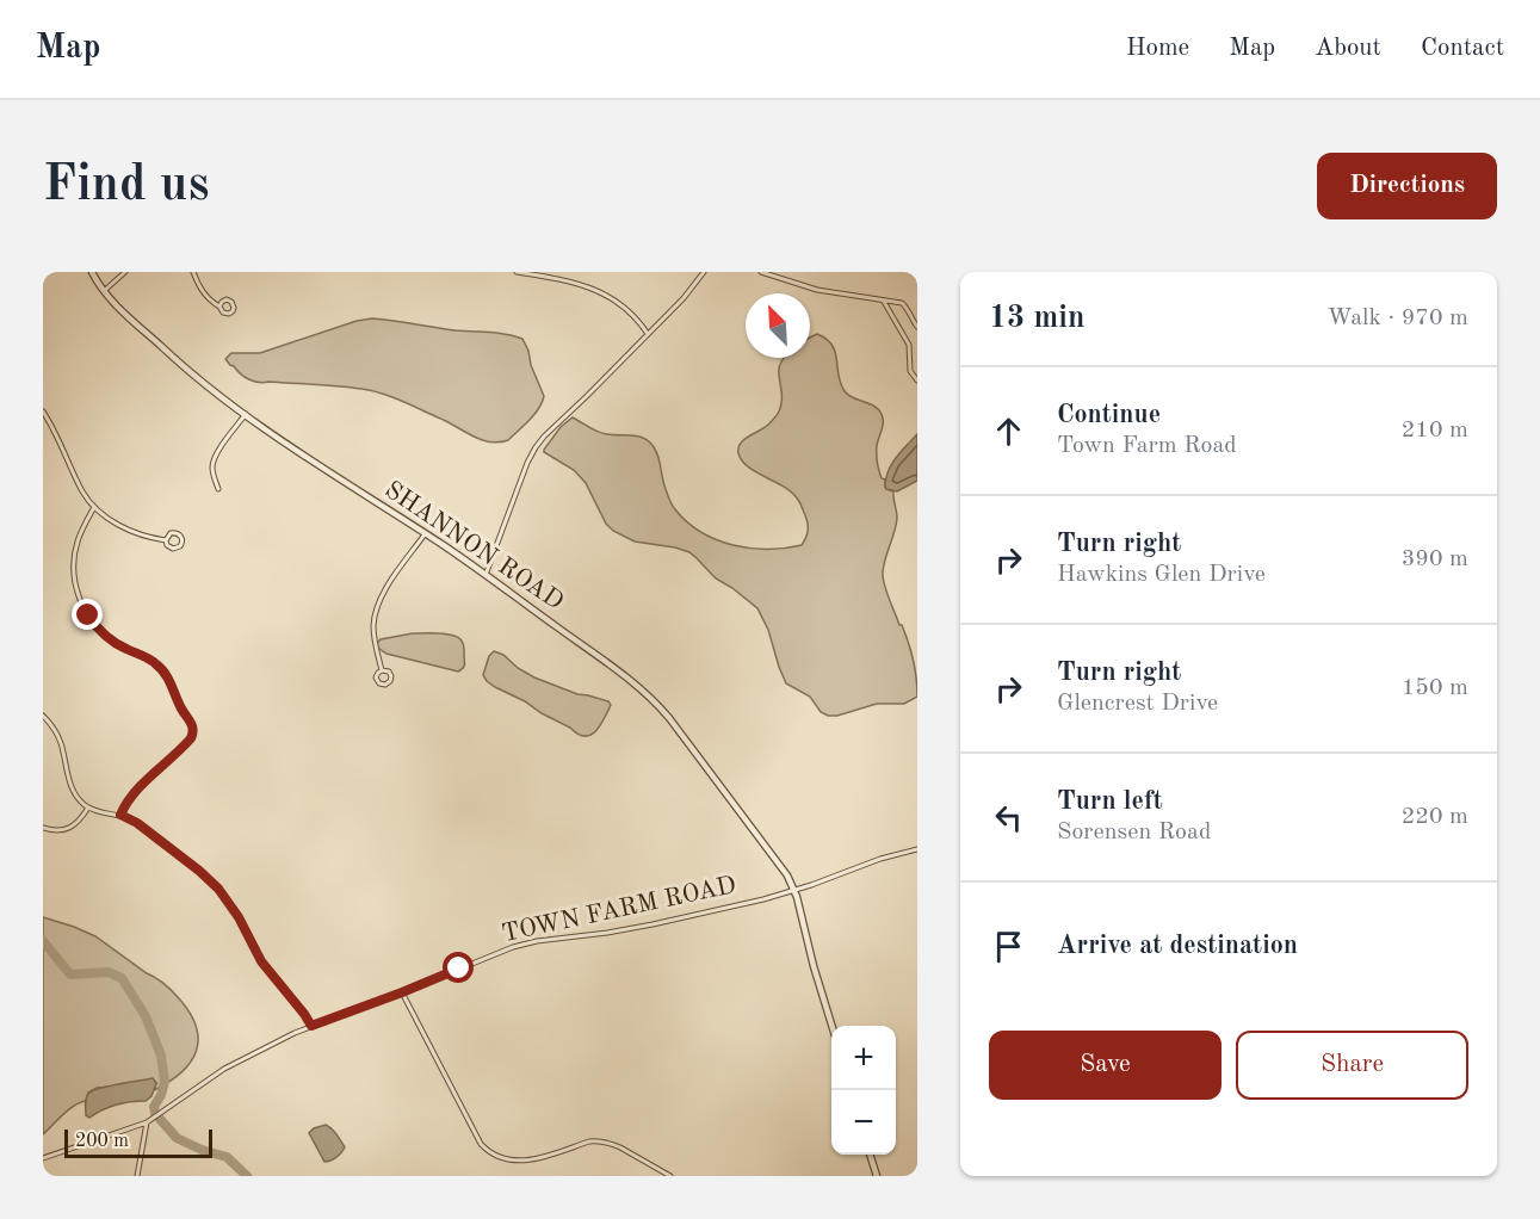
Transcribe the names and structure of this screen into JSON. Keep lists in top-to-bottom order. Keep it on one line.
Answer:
{"streets":{"street":["SHANNON ROAD","TOWN FARM ROAD"]},"crossings":[["SHANNON ROAD","TOWN FARM ROAD"]],"scale_bar":"200 m","north":"top left","page":{"header":"Map","nav":["Home","Map","About","Contact"],"buttons":["Directions",["Save","Share"]],"title":"Find us","heading":["13 min","Walk · 970 m"],"list":[["Continue","Town Farm Road","210 m"],["Turn right","Hawkins Glen Drive","390 m"],["Turn right","Glencrest Drive","150 m"],["Turn left","Sorensen Road","220 m"],"Arrive at destination"],"map_buttons":["+","−"],"scale":"200 m"}}
